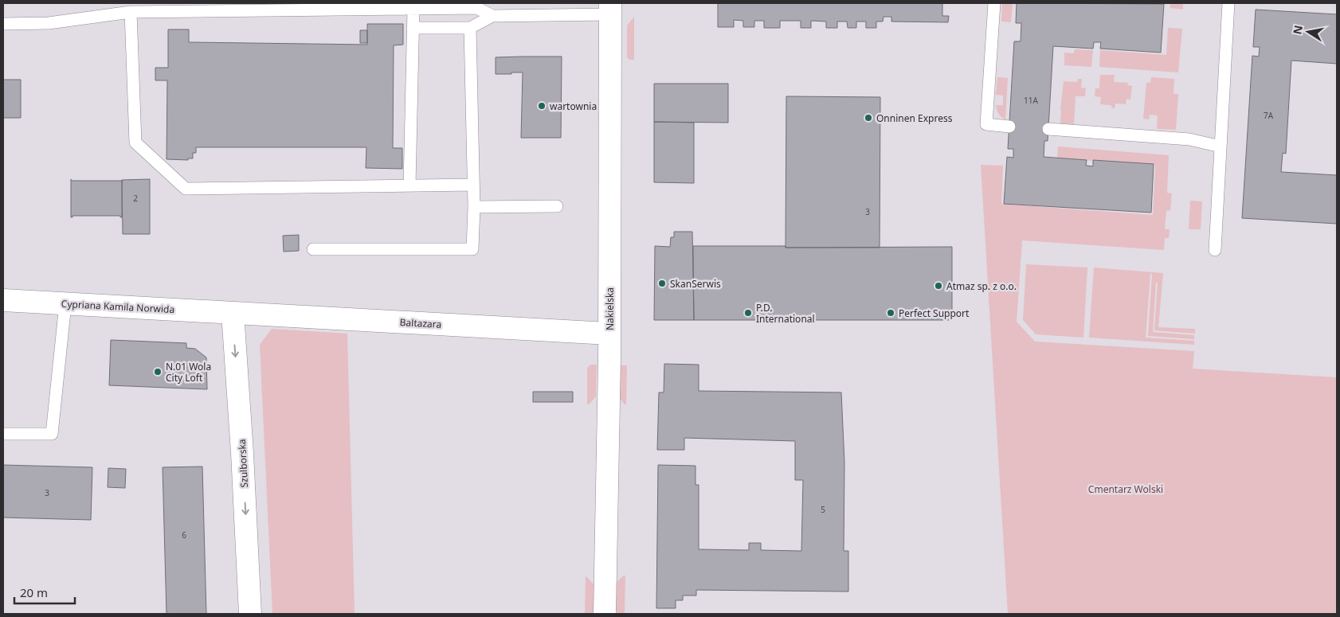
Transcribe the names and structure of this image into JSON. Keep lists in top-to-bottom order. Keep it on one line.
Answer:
{"streets":{"street":["Cypriana Kamila Norwida","Nakielska","Baltazara","Szulborska"]},"crossings":[["Cypriana Kamila Norwida","Baltazara"],["Cypriana Kamila Norwida","Szulborska"],["Nakielska","Baltazara"],["Baltazara","Szulborska"]],"one_way":["Szulborska"],"parks":["Cmentarz Wolski"],"places":["wartownia","Onninen Express","SkanSerwis","Atmaz sp. z o.o.","P.D. International","Perfect Support","N.01 Wola City Loft"],"house_numbers":["11A","7A","2","3","3","5","6"],"scale_bar":"20 m","north":"left"}
